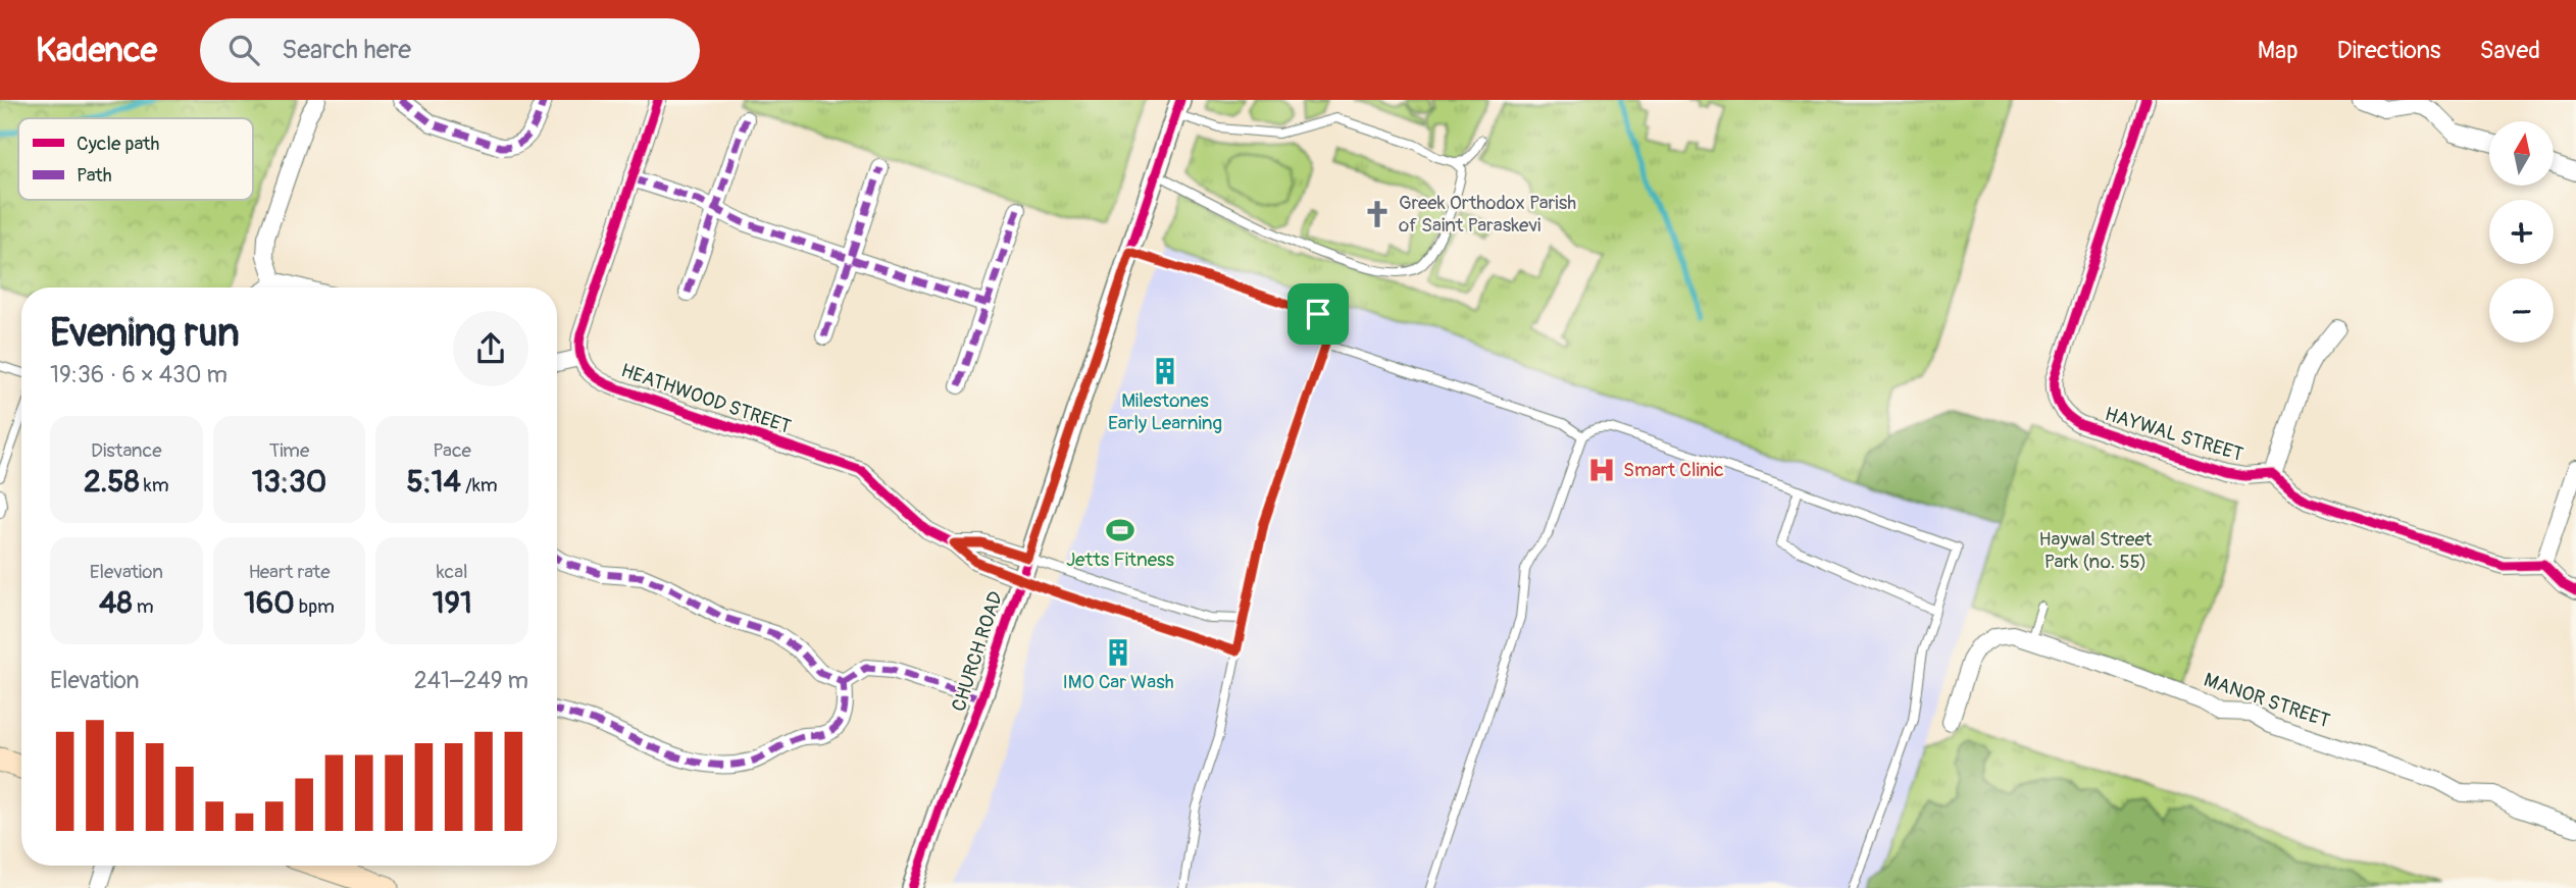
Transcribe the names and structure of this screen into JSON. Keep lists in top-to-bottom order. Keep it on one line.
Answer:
{"streets":{"street":["HEATHWOOD STREET","HAYWAL STREET","CHURCH ROAD","MANOR STREET"]},"crossings":[["HEATHWOOD STREET","CHURCH ROAD"]],"parks":["Haywal Street Park (no. 55)"],"places":{"church":["Greek Orthodox Parish of Saint Paraskevi"],"building":["Milestones Early Learning","IMO Car Wash"],"hospital":["Smart Clinic"],"sports":["Jetts Fitness"]},"legend":["Cycle path","Path"],"north":"top","page":{"header":"Kadence","search":"Search here","nav":["Map","Directions","Saved"],"map_buttons":["+","−"],"heading":["Evening run","19:36 · 6 × 430 m"],"stats":[["Distance","2.58 km"],["Time","13:30"],["Pace","5:14 /km"],["Elevation","48 m"],["Heart rate","160 bpm"],["kcal","191"]],"chart":["Elevation","241–249 m"]}}
